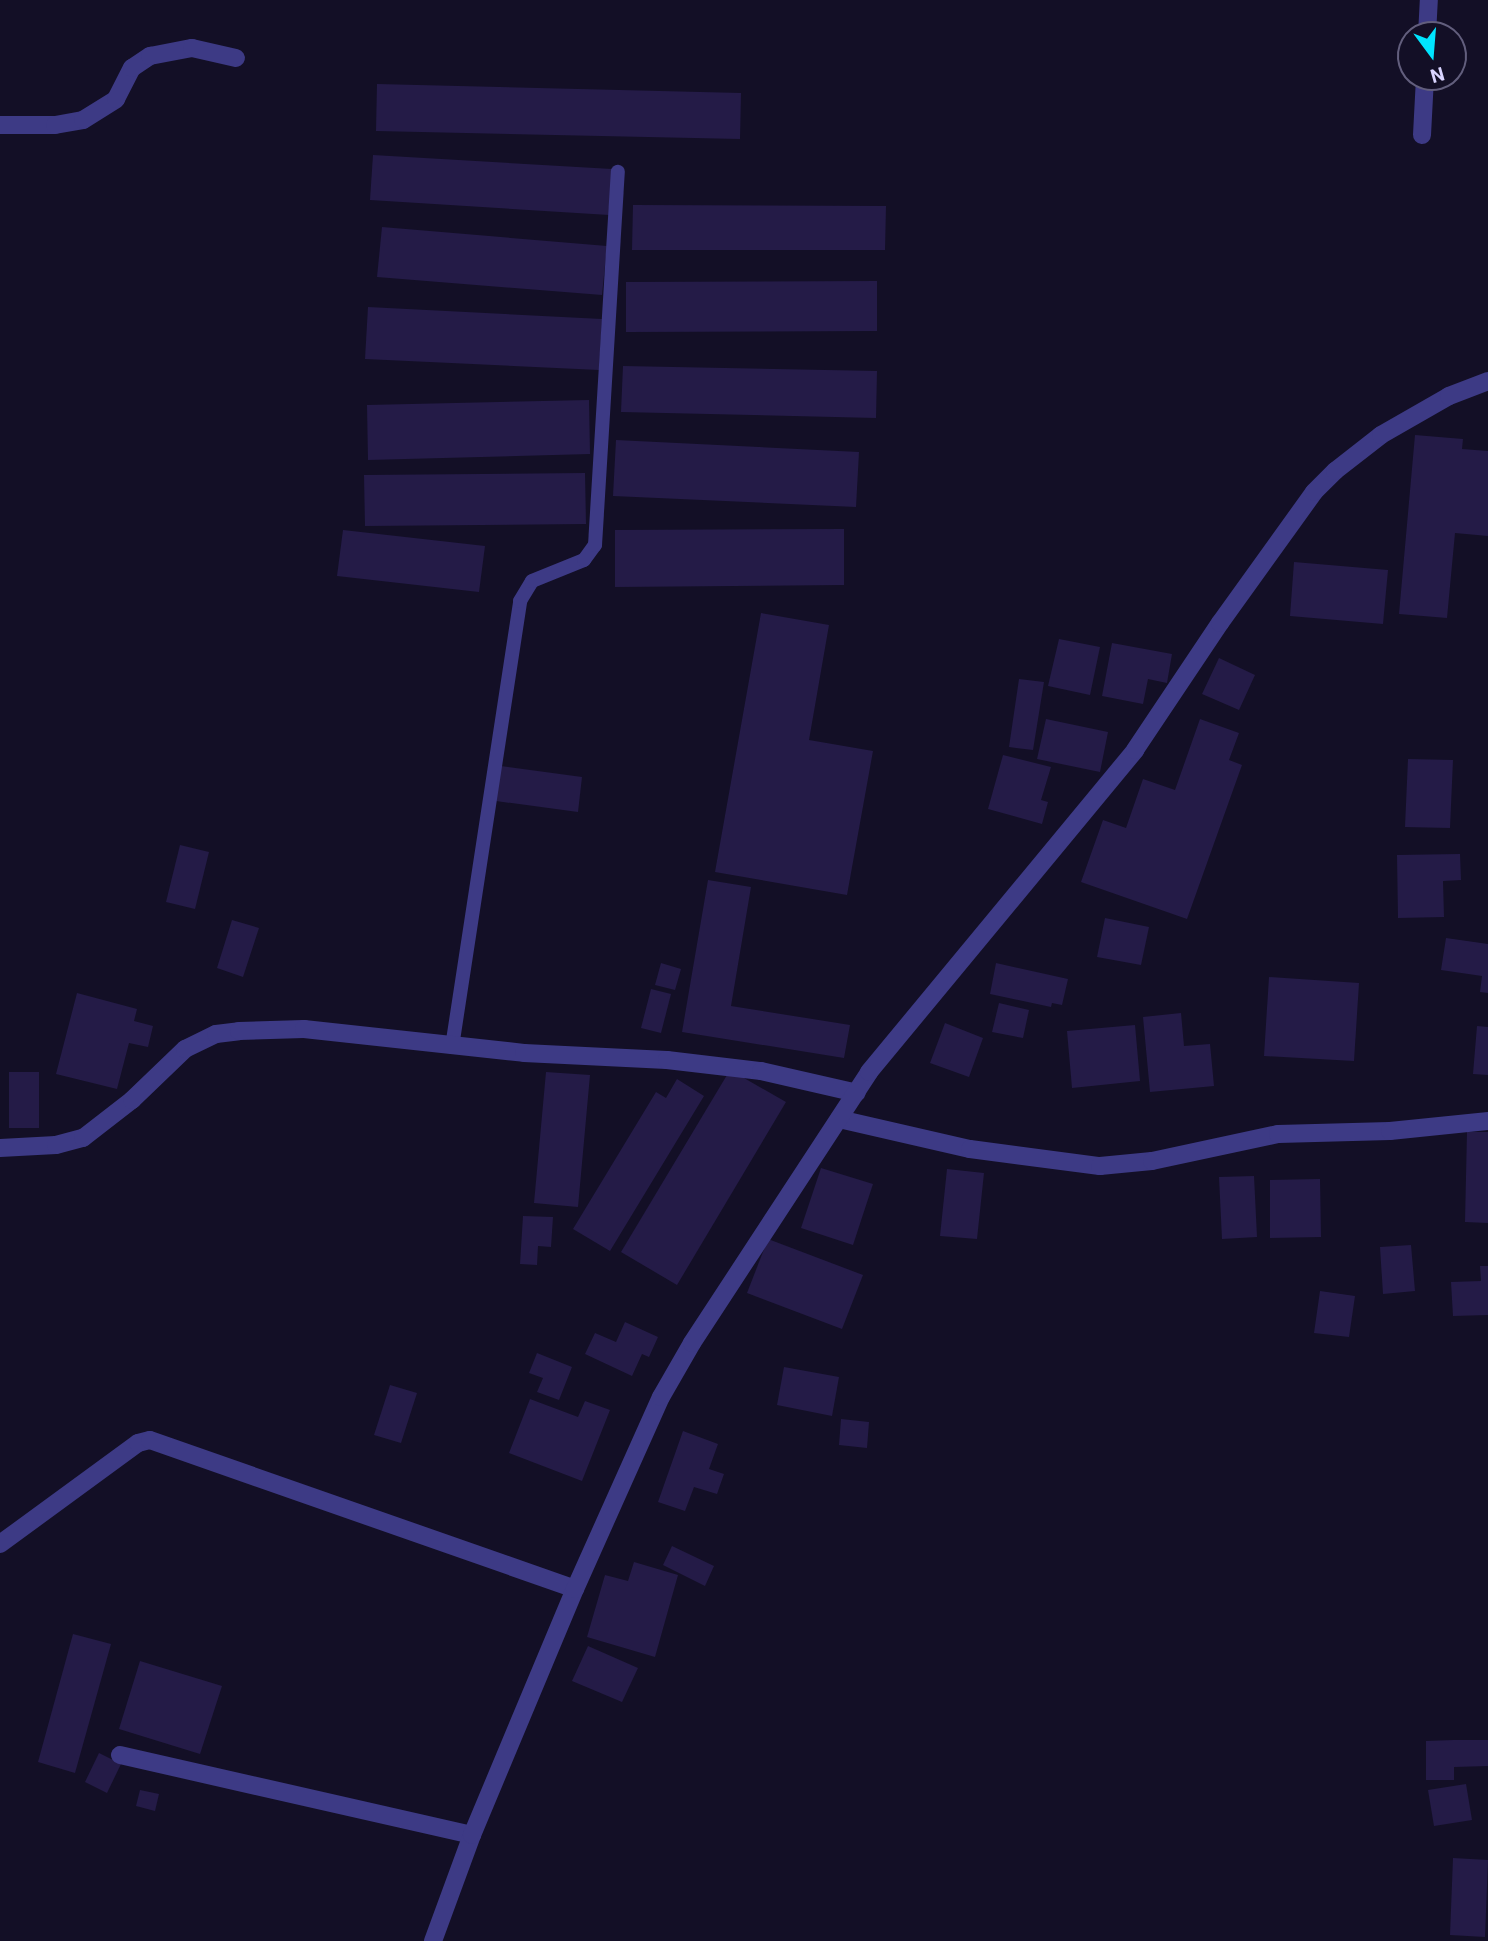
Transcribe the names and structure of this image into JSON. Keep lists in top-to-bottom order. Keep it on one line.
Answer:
{"north":"bottom"}
